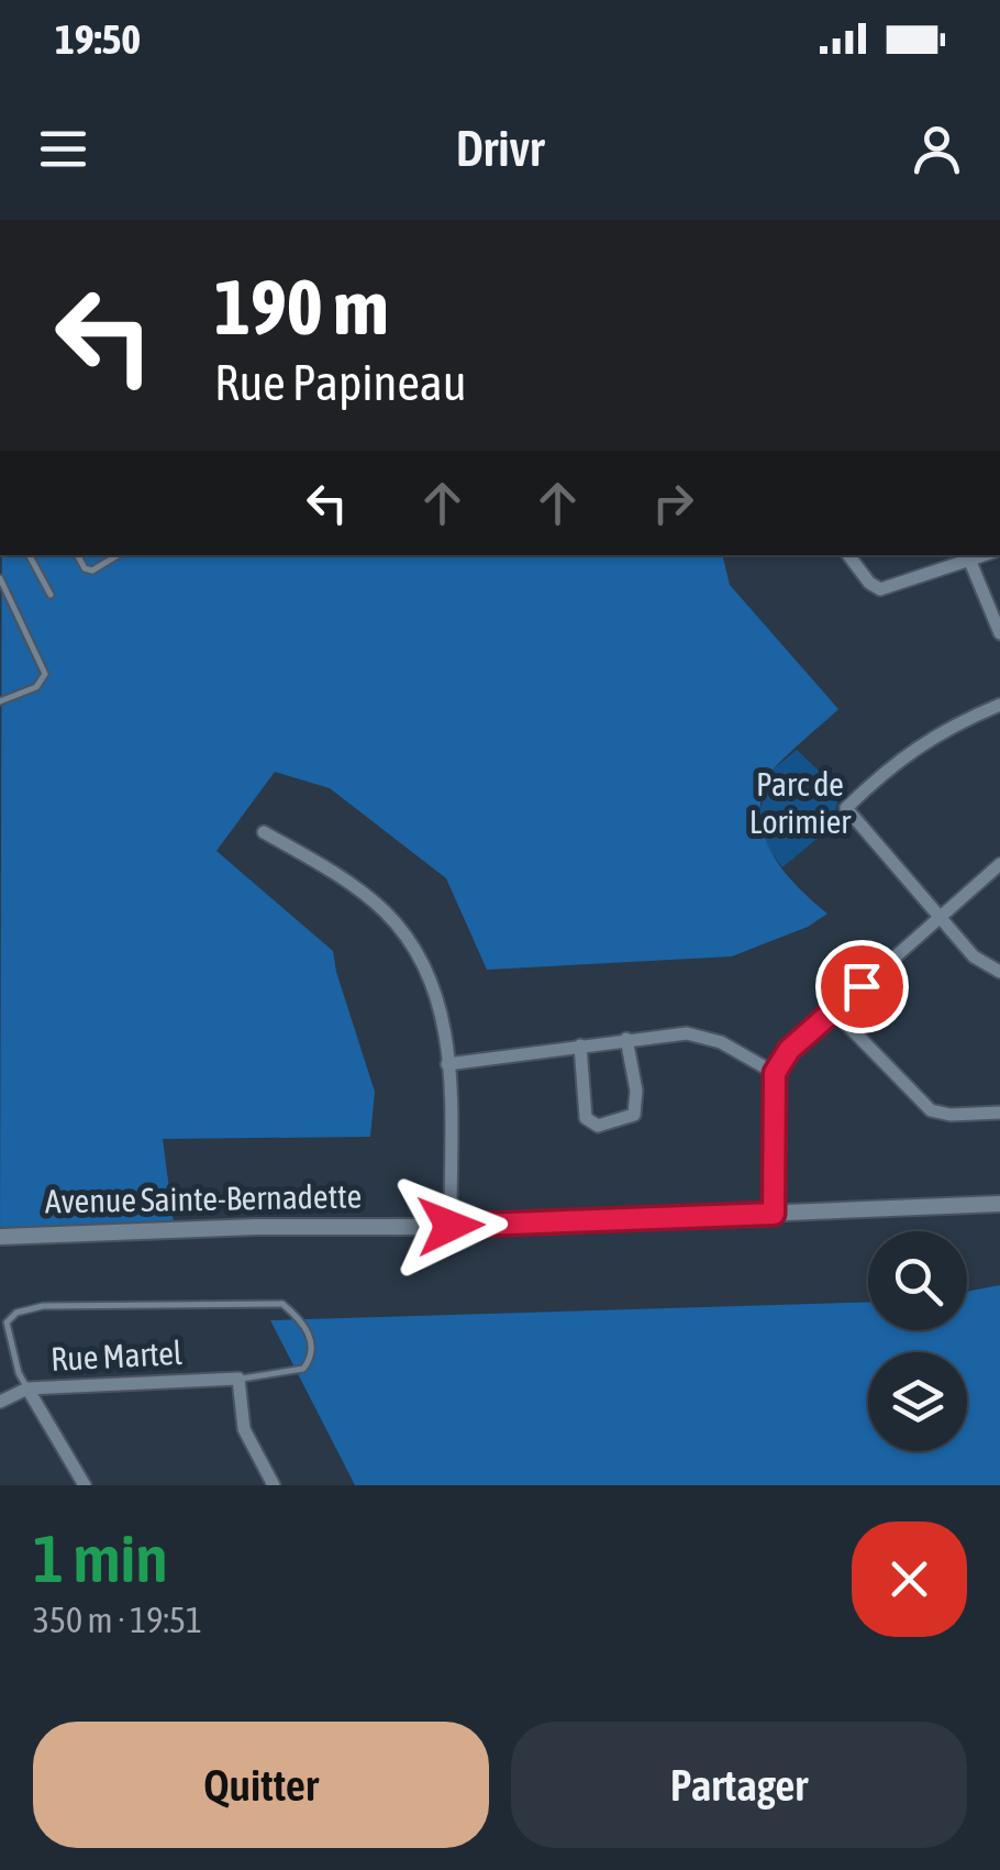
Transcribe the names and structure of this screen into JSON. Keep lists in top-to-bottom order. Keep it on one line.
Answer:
{"streets":{"street":["Avenue Sainte-Bernadette","Rue Martel"]},"parks":["Parc de Lorimier"],"page":{"status":"19:50","header":"Drivr","turn":["190 m","Rue Papineau"],"heading":["1 min","350 m · 19:51"],"buttons":["Quitter","Partager"]}}
